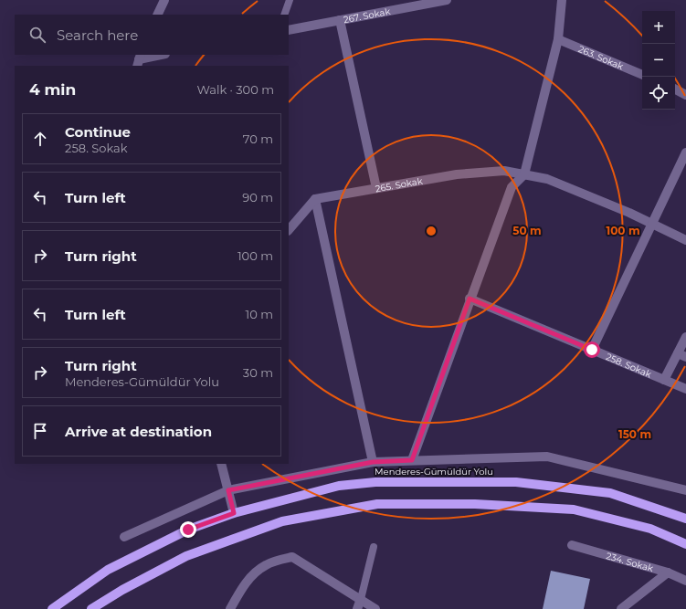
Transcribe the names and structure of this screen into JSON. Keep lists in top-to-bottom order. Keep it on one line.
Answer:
{"streets":{"main road":["Menderes-Gümüldür Yolu"],"street":["267. Sokak","263. Sokak","265. Sokak","258. Sokak","234. Sokak"]},"page":{"map_buttons":["+","−"],"search":"Search here","heading":["4 min","Walk · 300 m"],"list":[["Continue","258. Sokak","70 m"],["Turn left","90 m"],["Turn right","100 m"],["Turn left","10 m"],["Turn right","Menderes-Gümüldür Yolu","30 m"],"Arrive at destination"]},"rings":["50 m","100 m","150 m"]}
